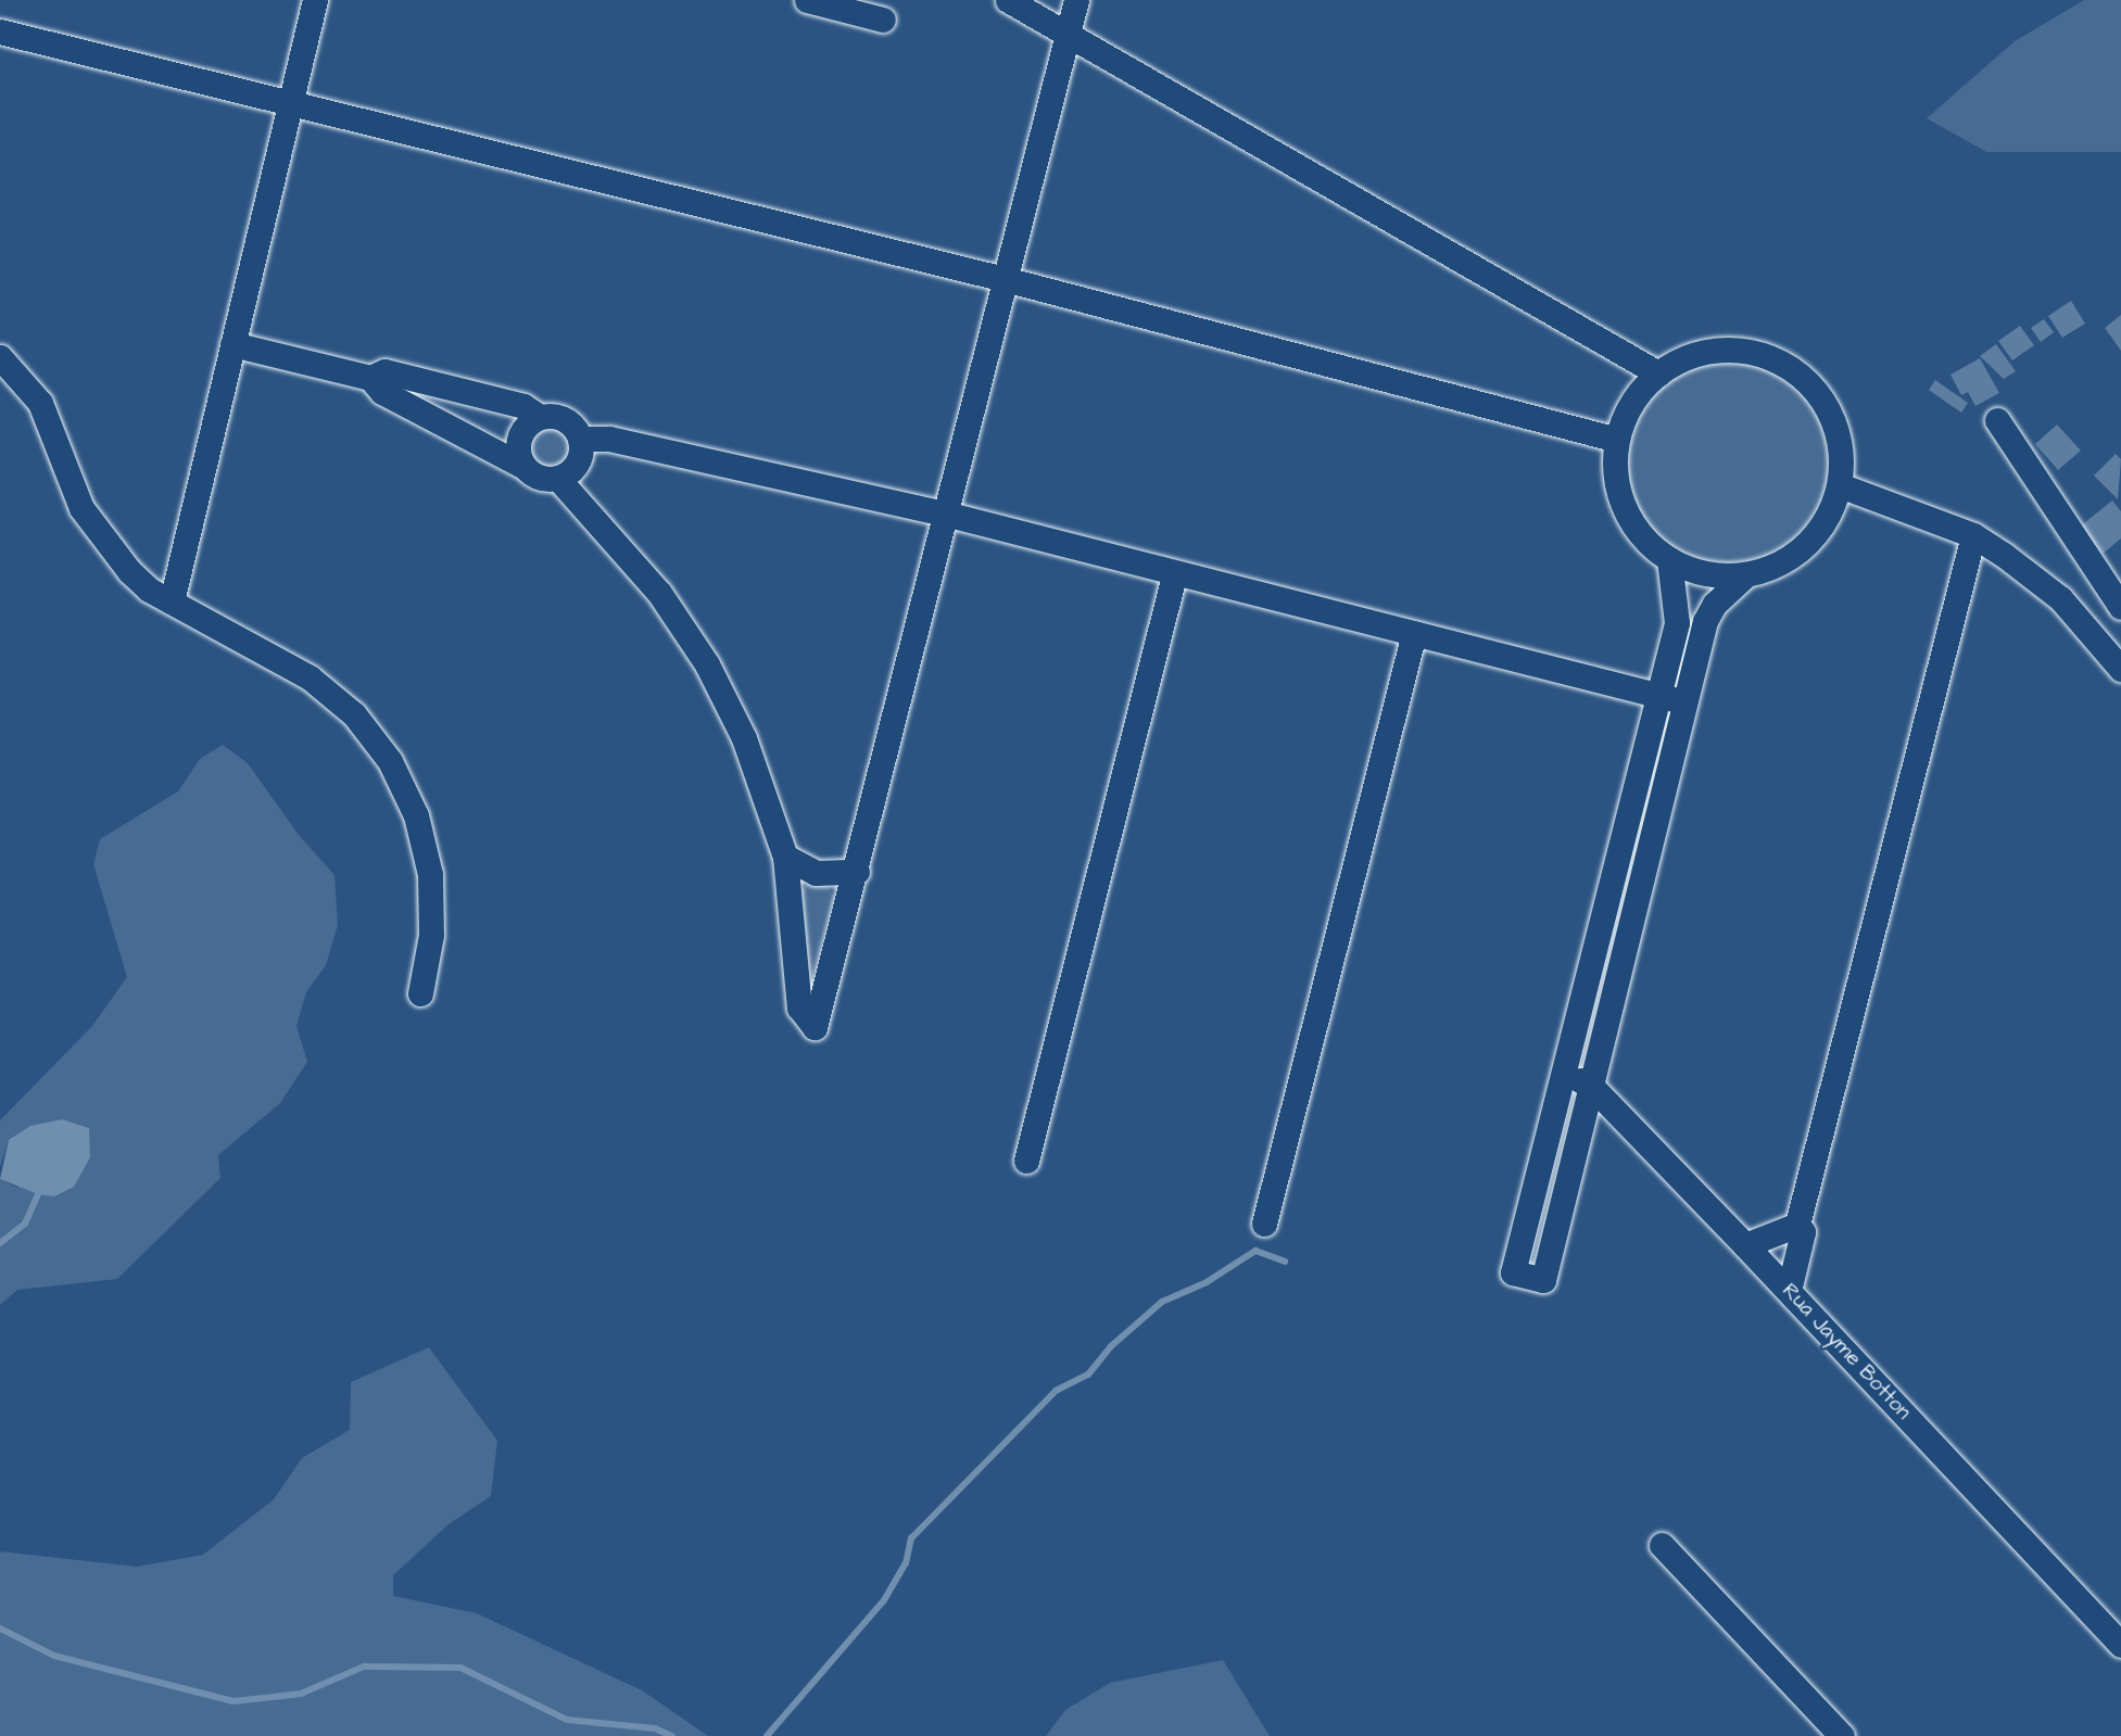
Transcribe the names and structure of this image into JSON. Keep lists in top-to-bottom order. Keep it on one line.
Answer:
{"streets":{"street":["Rua Jayme Botton"]}}
